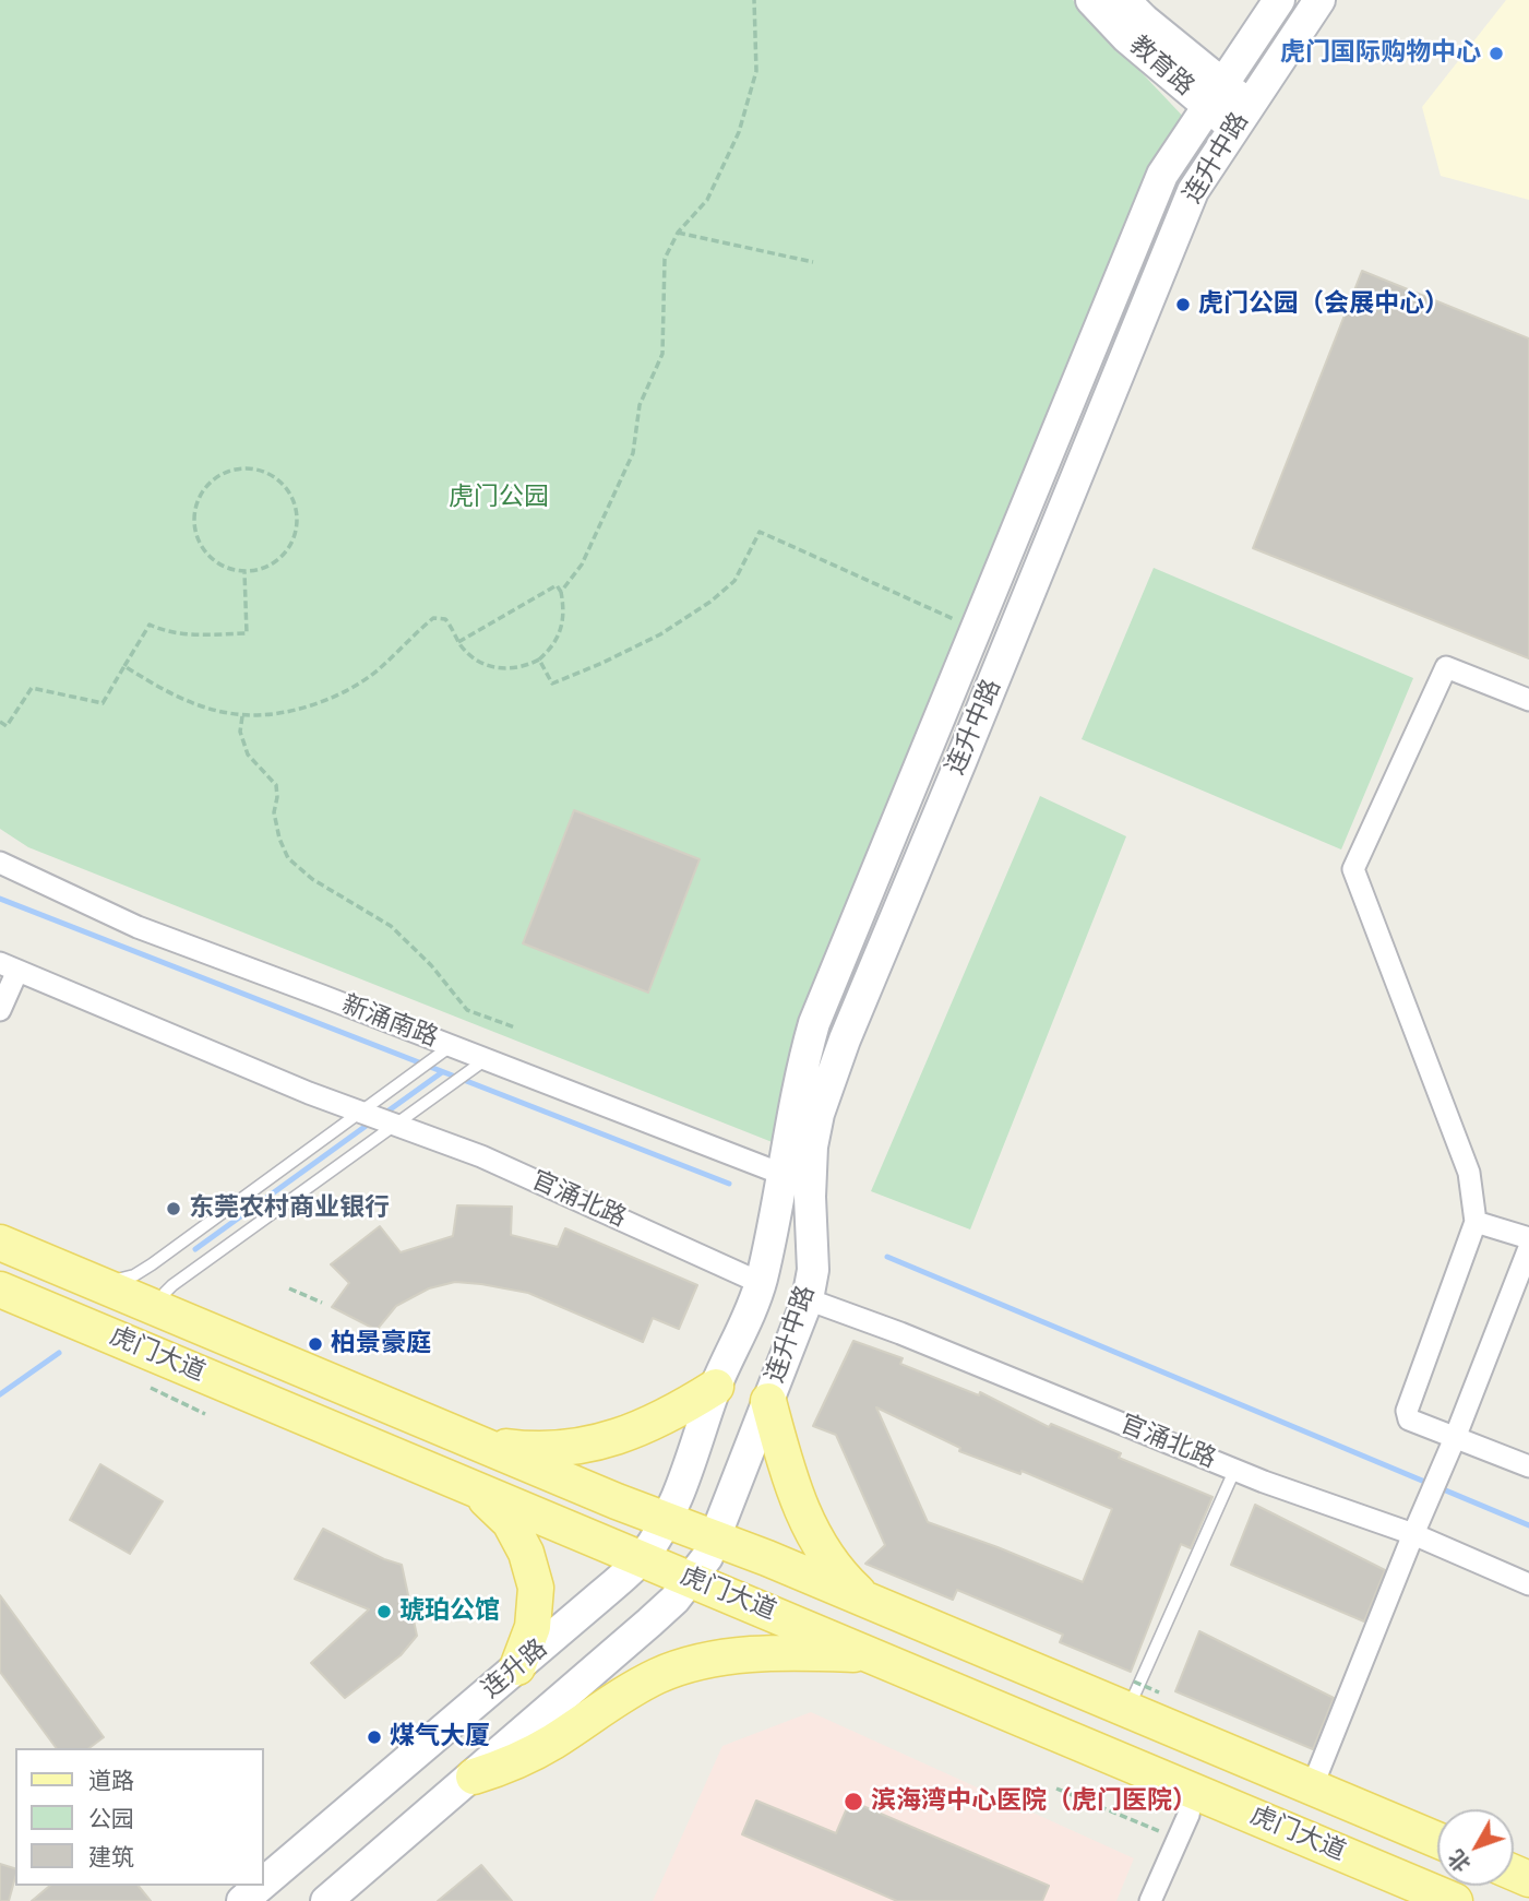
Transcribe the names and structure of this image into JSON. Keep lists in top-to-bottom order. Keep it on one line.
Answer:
{"streets":{"main road":["教育路","连升中路","虎门大道","连升路"],"street":["新涌南路","官涌北路"]},"crossings":[["教育路","连升中路"],["连升中路","新涌南路"],["连升中路","官涌北路"],["连升中路","连升路"],["虎门大道","连升路"]],"parks":["虎门公园"],"places":["虎门国际购物中心","虎门公园（会展中心）","东莞农村商业银行","柏景豪庭","琥珀公馆","煤气大厦","滨海湾中心医院（虎门医院）"],"legend":["道路","公园","建筑"],"north":"bottom left"}
